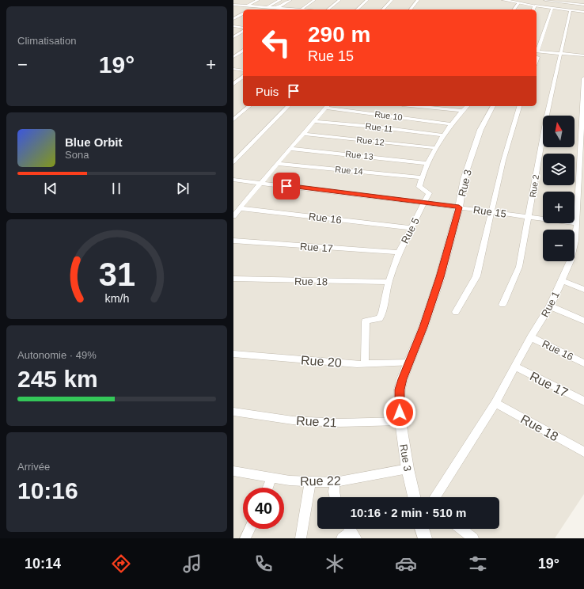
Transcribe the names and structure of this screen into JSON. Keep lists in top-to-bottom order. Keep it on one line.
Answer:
{"streets":{"street":["Rue 10","Rue 11","Rue 12","Rue 13","Rue 14","Rue 3","Rue 2","Rue 15","Rue 16","Rue 5","Rue 17","Rue 18","Rue 1","Rue 20","Rue 21","Rue 22"]},"crossings":[["Rue 3","Rue 15"],["Rue 3","Rue 20"],["Rue 3","Rue 21"],["Rue 3","Rue 22"],["Rue 2","Rue 15"],["Rue 15","Rue 5"],["Rue 15","Rue 1"],["Rue 16","Rue 5"],["Rue 16","Rue 1"],["Rue 5","Rue 17"],["Rue 5","Rue 18"],["Rue 5","Rue 20"],["Rue 17","Rue 1"],["Rue 18","Rue 1"]],"north":"top","page":{"tile":["Climatisation",["Autonomie · 49%","245 km"],["Arrivée","10:16"]],"turn":["290 m","Rue 15"],"heat":["−","19°","+"],"then":"Puis","map_buttons":["+","−"],"song":["Blue Orbit","Sona"],"limit":"40","trip":"10:16 · 2 min · 510 m","tabs":["10:14","19°"],"gauge":["31","km/h"]}}
